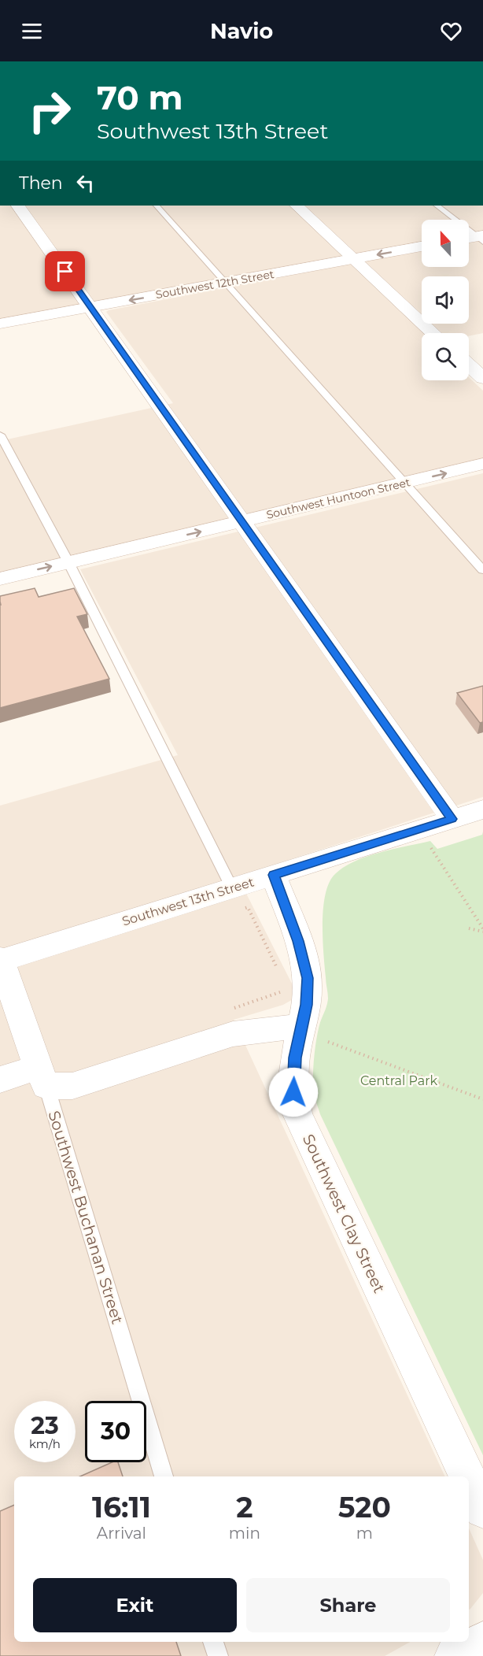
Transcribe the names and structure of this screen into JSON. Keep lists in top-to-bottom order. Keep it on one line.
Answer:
{"streets":{"street":["Southwest 12th Street","Southwest Huntoon Street","Southwest 13th Street","Southwest Clay Street","Southwest Buchanan Street"]},"crossings":[["Southwest 13th Street","Southwest Clay Street"],["Southwest 13th Street","Southwest Buchanan Street"]],"one_way":["Southwest 12th Street","Southwest Huntoon Street"],"parks":["Central Park"],"north":"top","page":{"header":"Navio","turn":["70 m","Southwest 13th Street"],"then":"Then","speed":"23 km/h","limit":"30","eta":["16:11","Arrival","2","min","520","m"],"buttons":["Exit","Share"]}}
